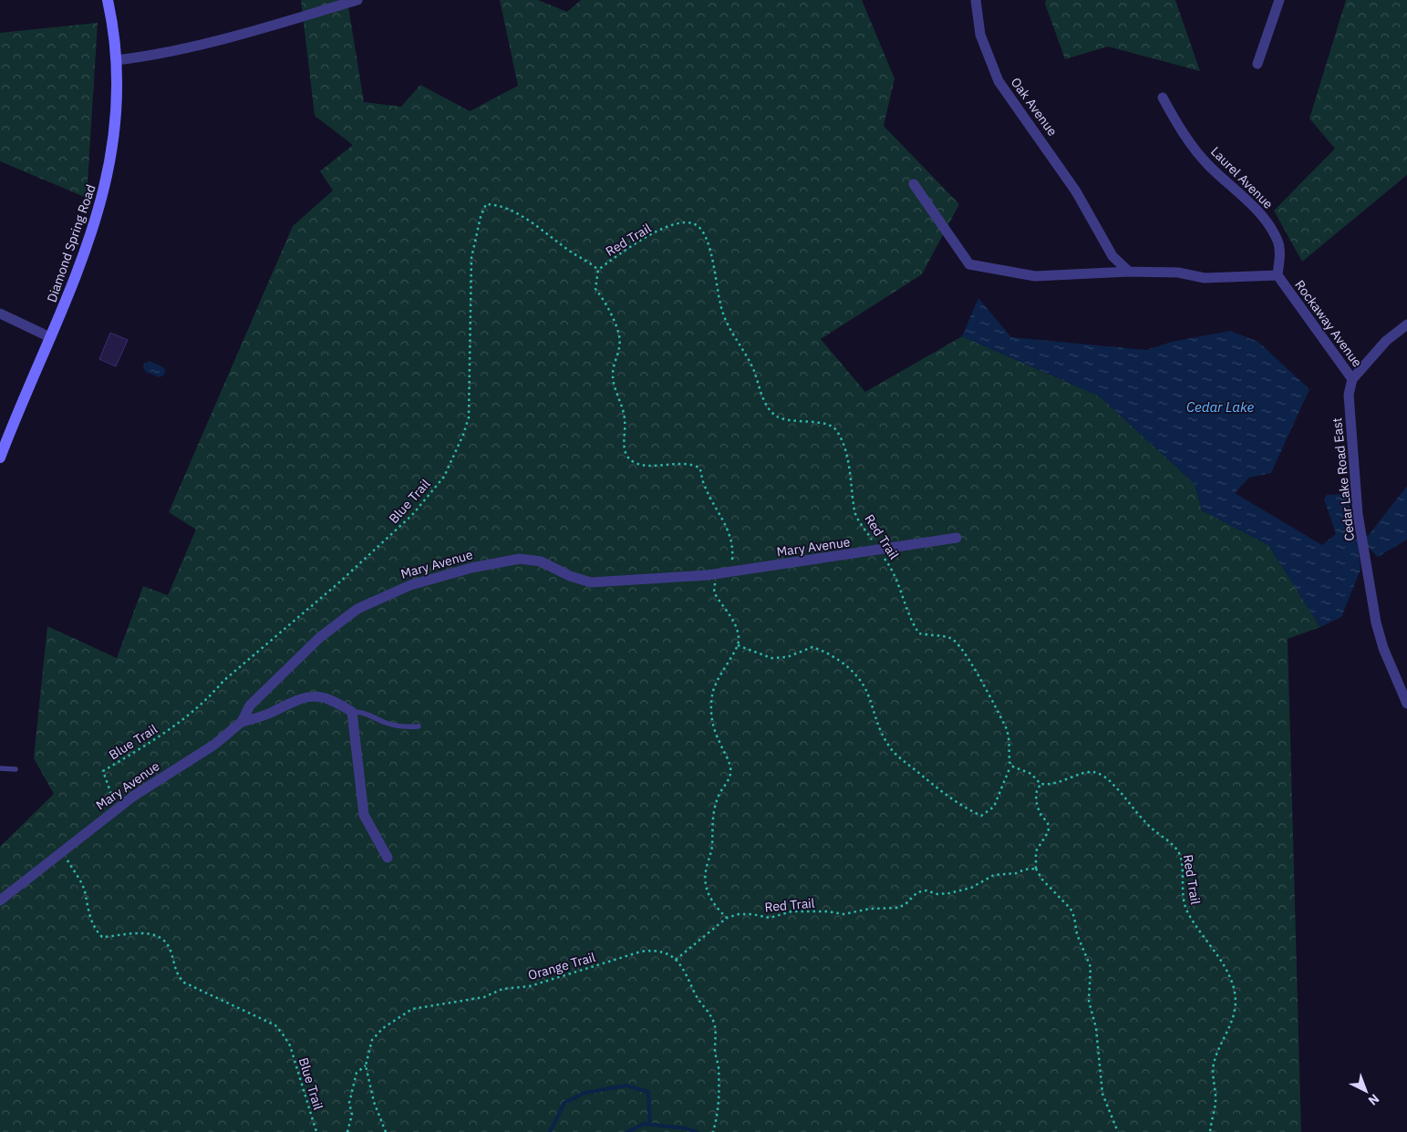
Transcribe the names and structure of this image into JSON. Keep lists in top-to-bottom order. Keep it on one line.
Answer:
{"streets":{"street":["Oak Avenue","Laurel Avenue","Diamond Spring Road","Rockaway Avenue","Cedar Lake Road East","Mary Avenue"],"path":["Red Trail","Blue Trail","Orange Trail"]},"crossings":[["Oak Avenue","Rockaway Avenue"],["Laurel Avenue","Rockaway Avenue"],["Red Trail","Blue Trail"],["Red Trail","Mary Avenue"],["Rockaway Avenue","Cedar Lake Road East"],["Blue Trail","Mary Avenue"]],"water":["Cedar Lake"],"north":"bottom right"}
